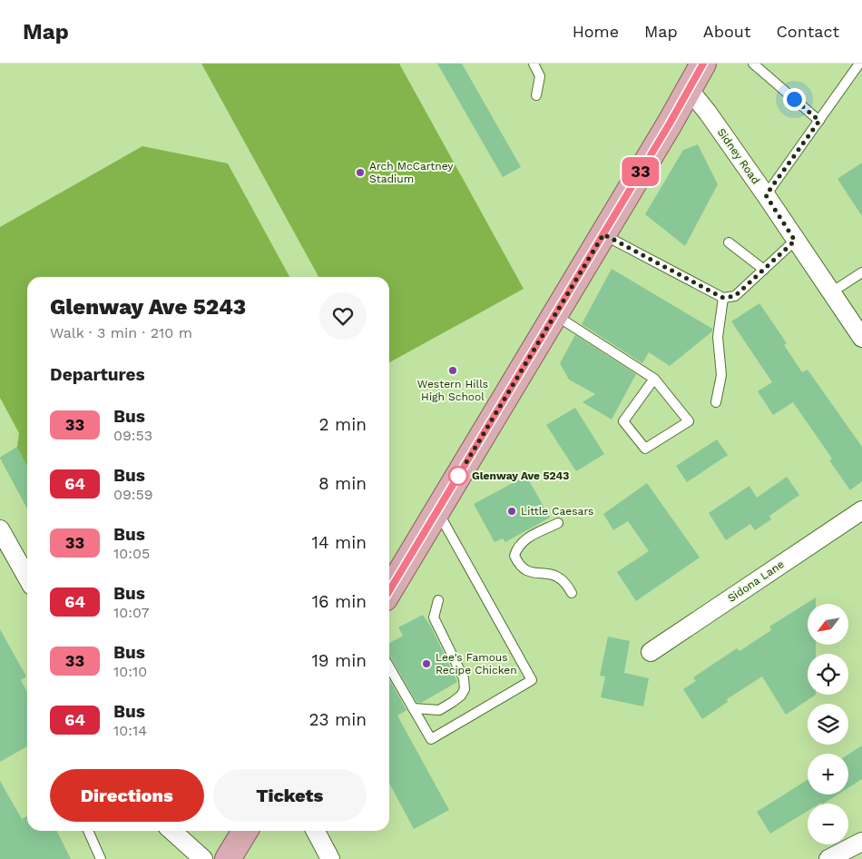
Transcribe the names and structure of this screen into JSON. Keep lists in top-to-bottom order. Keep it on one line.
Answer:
{"streets":{"street":["Sidney Road","Sidona Lane"]},"places":["Arch McCartney Stadium","Western Hills High School","Glenway Ave 5243","Little Caesars","Lee's Famous Recipe Chicken"],"lines":["bus line 33"],"north":"bottom left","page":{"header":"Map","nav":["Home","Map","About","Contact"],"on_map":"33","heading":[["Glenway Ave 5243","Walk · 3 min · 210 m"],"Departures"],"list":[{"mark":"33","name":"Bus","note":"09:53","value":"2 min"},{"mark":"64","name":"Bus","note":"09:59","value":"8 min"},{"mark":"33","name":"Bus","note":"10:05","value":"14 min"},{"mark":"64","name":"Bus","note":"10:07","value":"16 min"},{"mark":"33","name":"Bus","note":"10:10","value":"19 min"},{"mark":"64","name":"Bus","note":"10:14","value":"23 min"}],"map_buttons":["+","−"],"buttons":["Directions","Tickets"]}}
